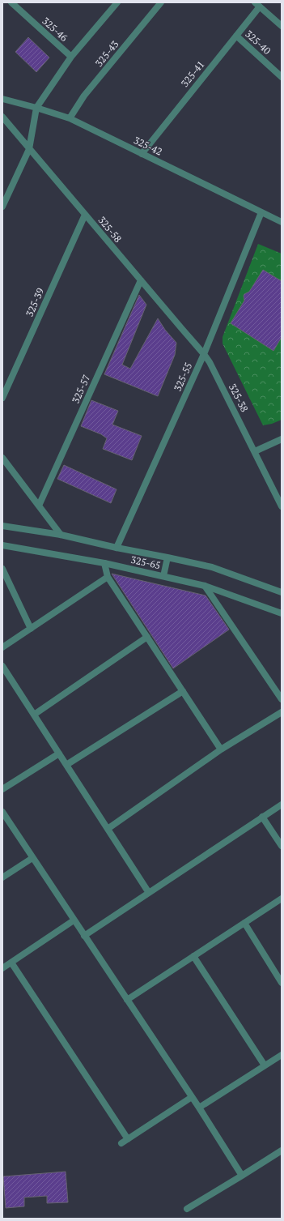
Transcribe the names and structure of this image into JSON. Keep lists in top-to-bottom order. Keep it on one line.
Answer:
{"streets":{"street":["325-46","325-40","325-43","325-41","325-42","325-58","325-39","325-55","325-57","325-38","325-65"]},"crossings":[["325-40","325-41"],["325-43","325-42"],["325-41","325-42"],["325-42","325-55"],["325-58","325-39"],["325-58","325-55"],["325-58","325-57"],["325-58","325-38"],["325-55","325-38"],["325-55","325-65"]]}
